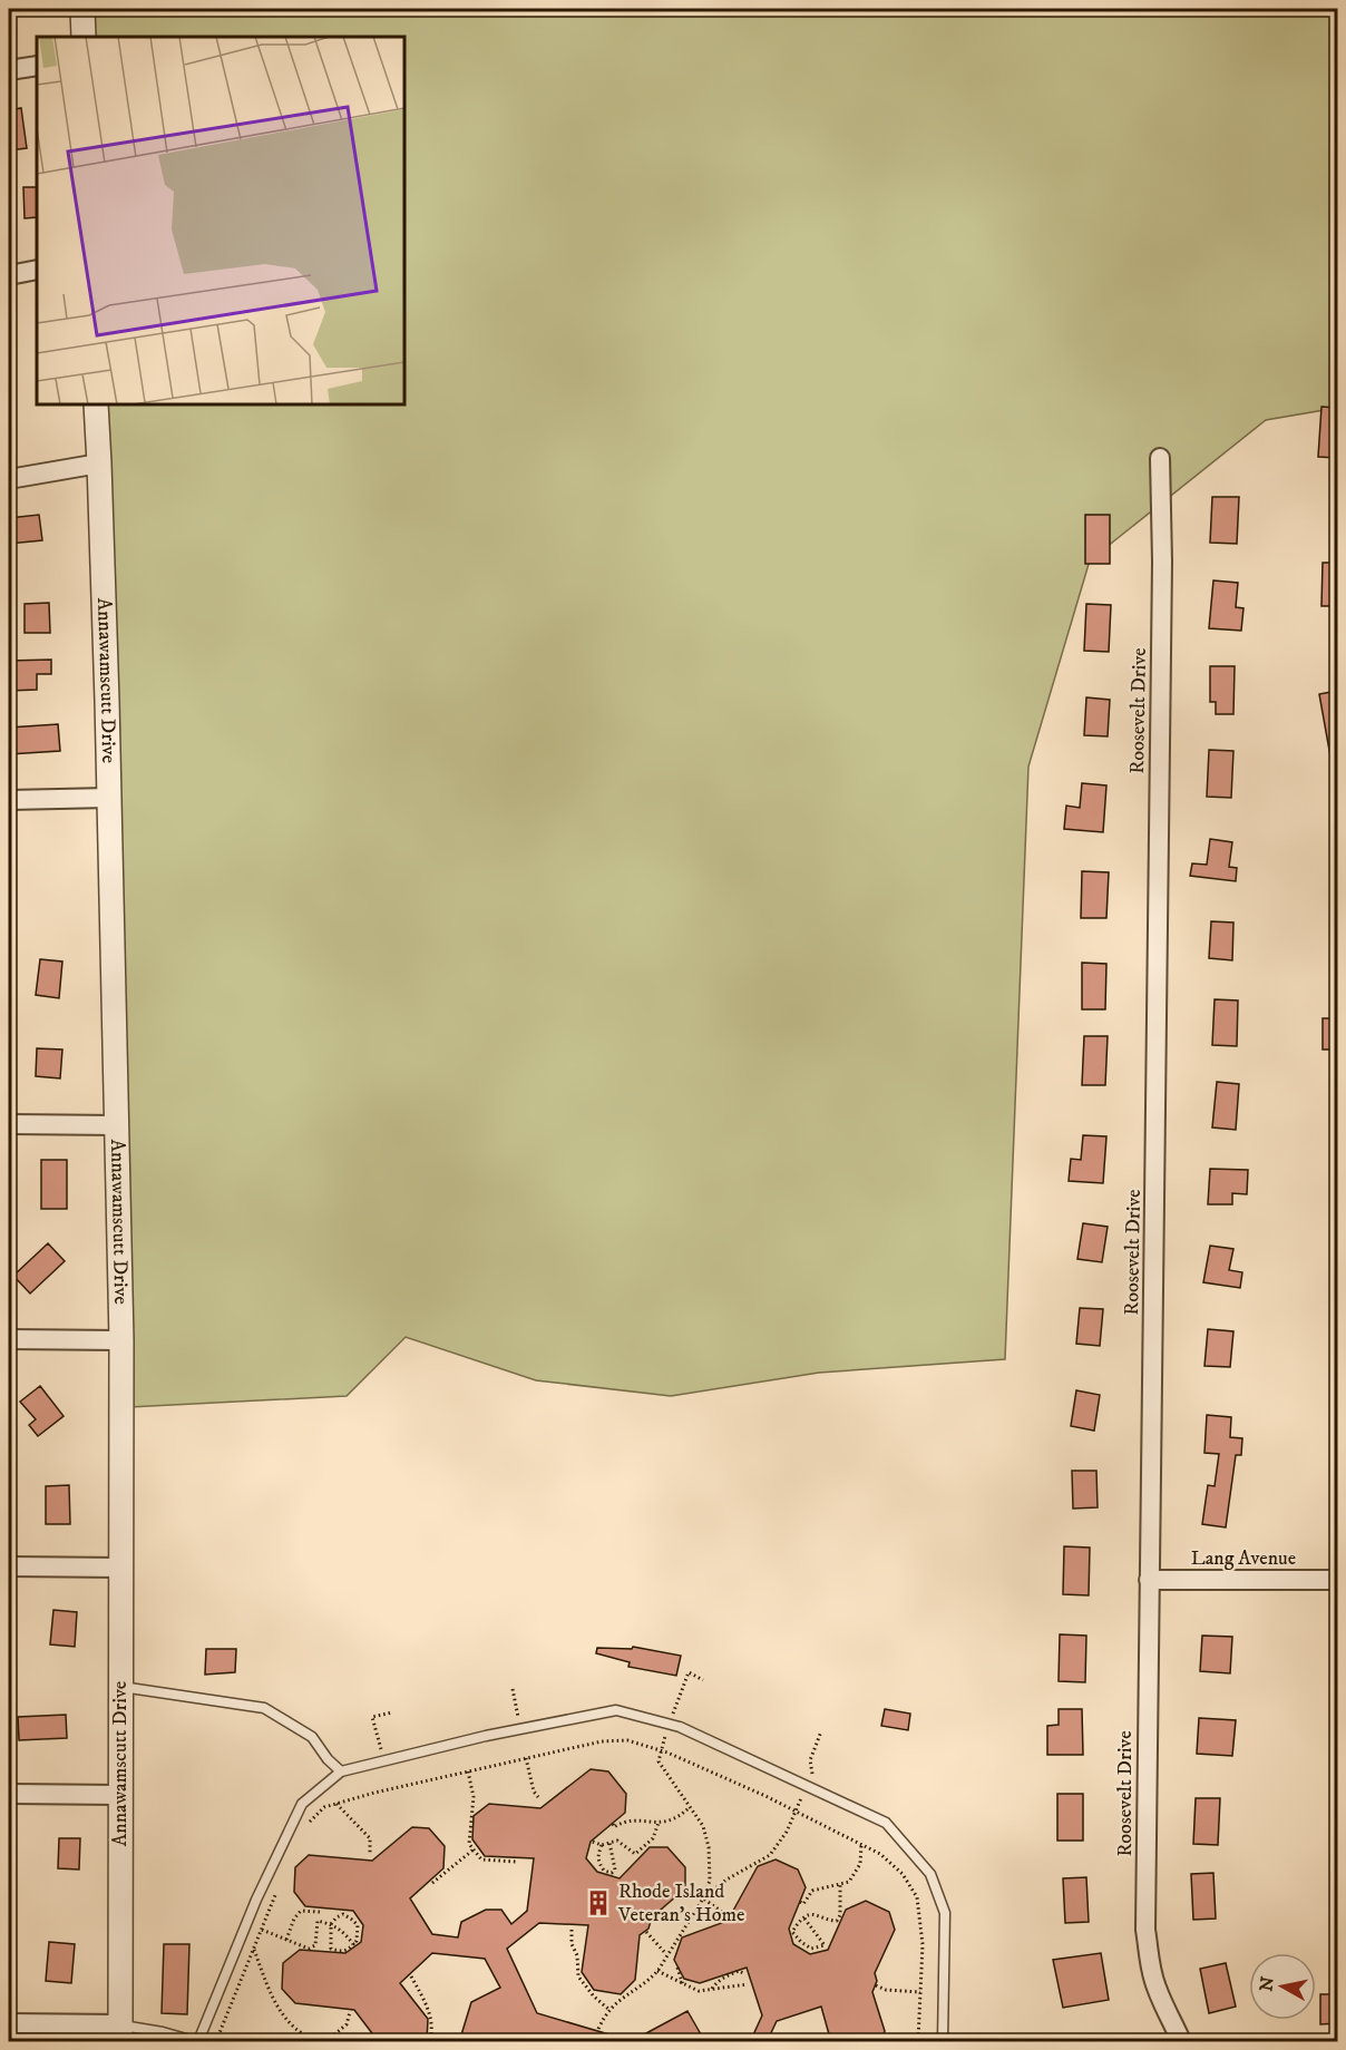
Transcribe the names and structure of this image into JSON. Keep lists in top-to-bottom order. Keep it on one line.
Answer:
{"streets":{"street":["Annawamscutt Drive","Roosevelt Drive","Lang Avenue"]},"crossings":[["Roosevelt Drive","Lang Avenue"]],"places":{"building":["Rhode Island Veteran's Home"]},"north":"left"}
